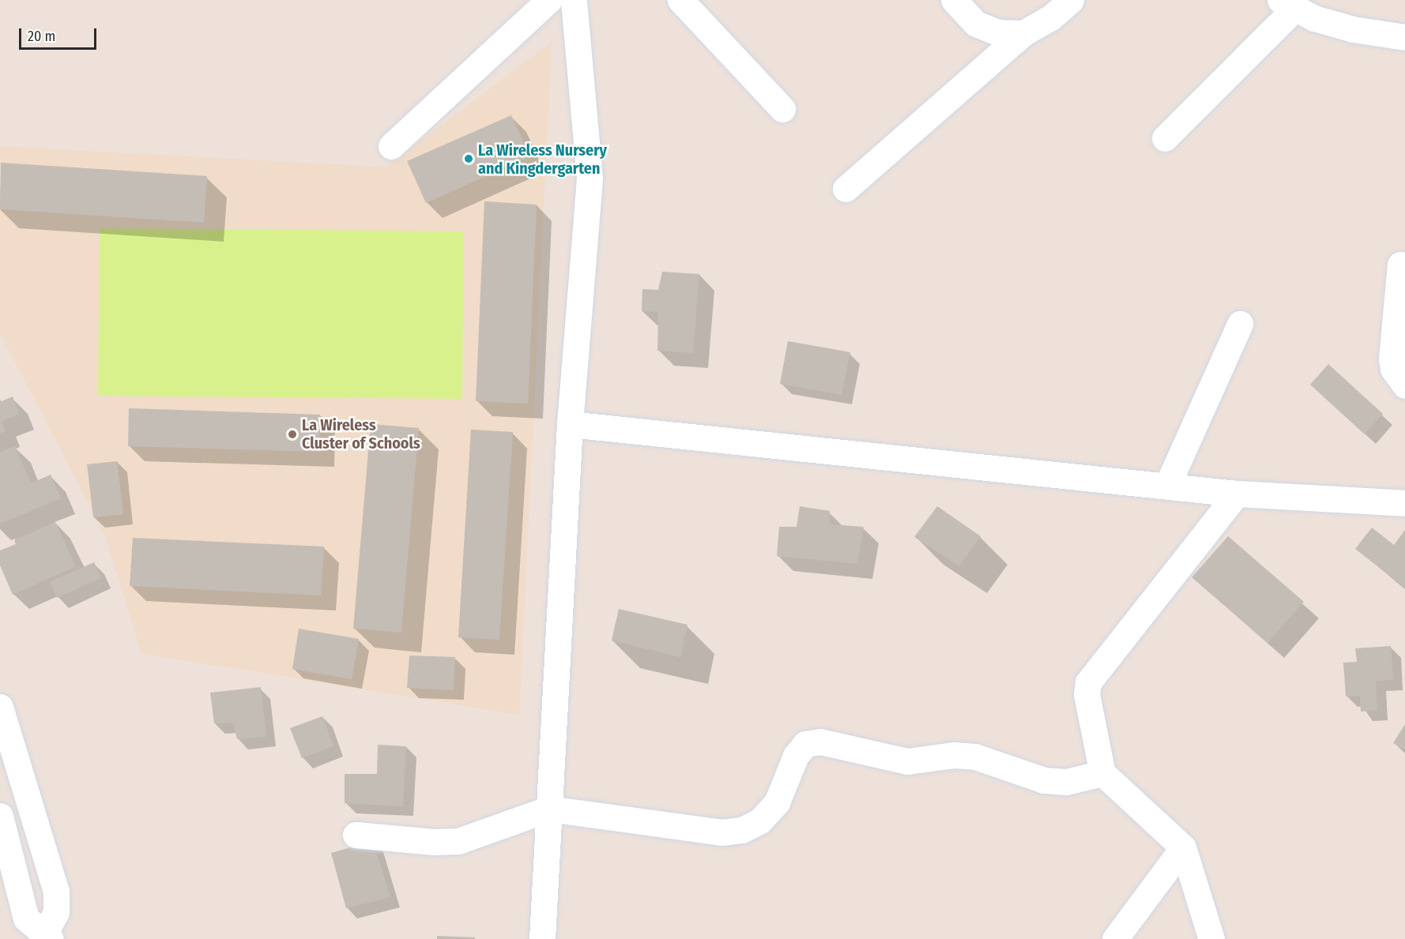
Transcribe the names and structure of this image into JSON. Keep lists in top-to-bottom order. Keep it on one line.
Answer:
{"places":["La Wireless Nursery and Kingdergarten","La Wireless Cluster of Schools"],"scale_bar":"20 m"}
